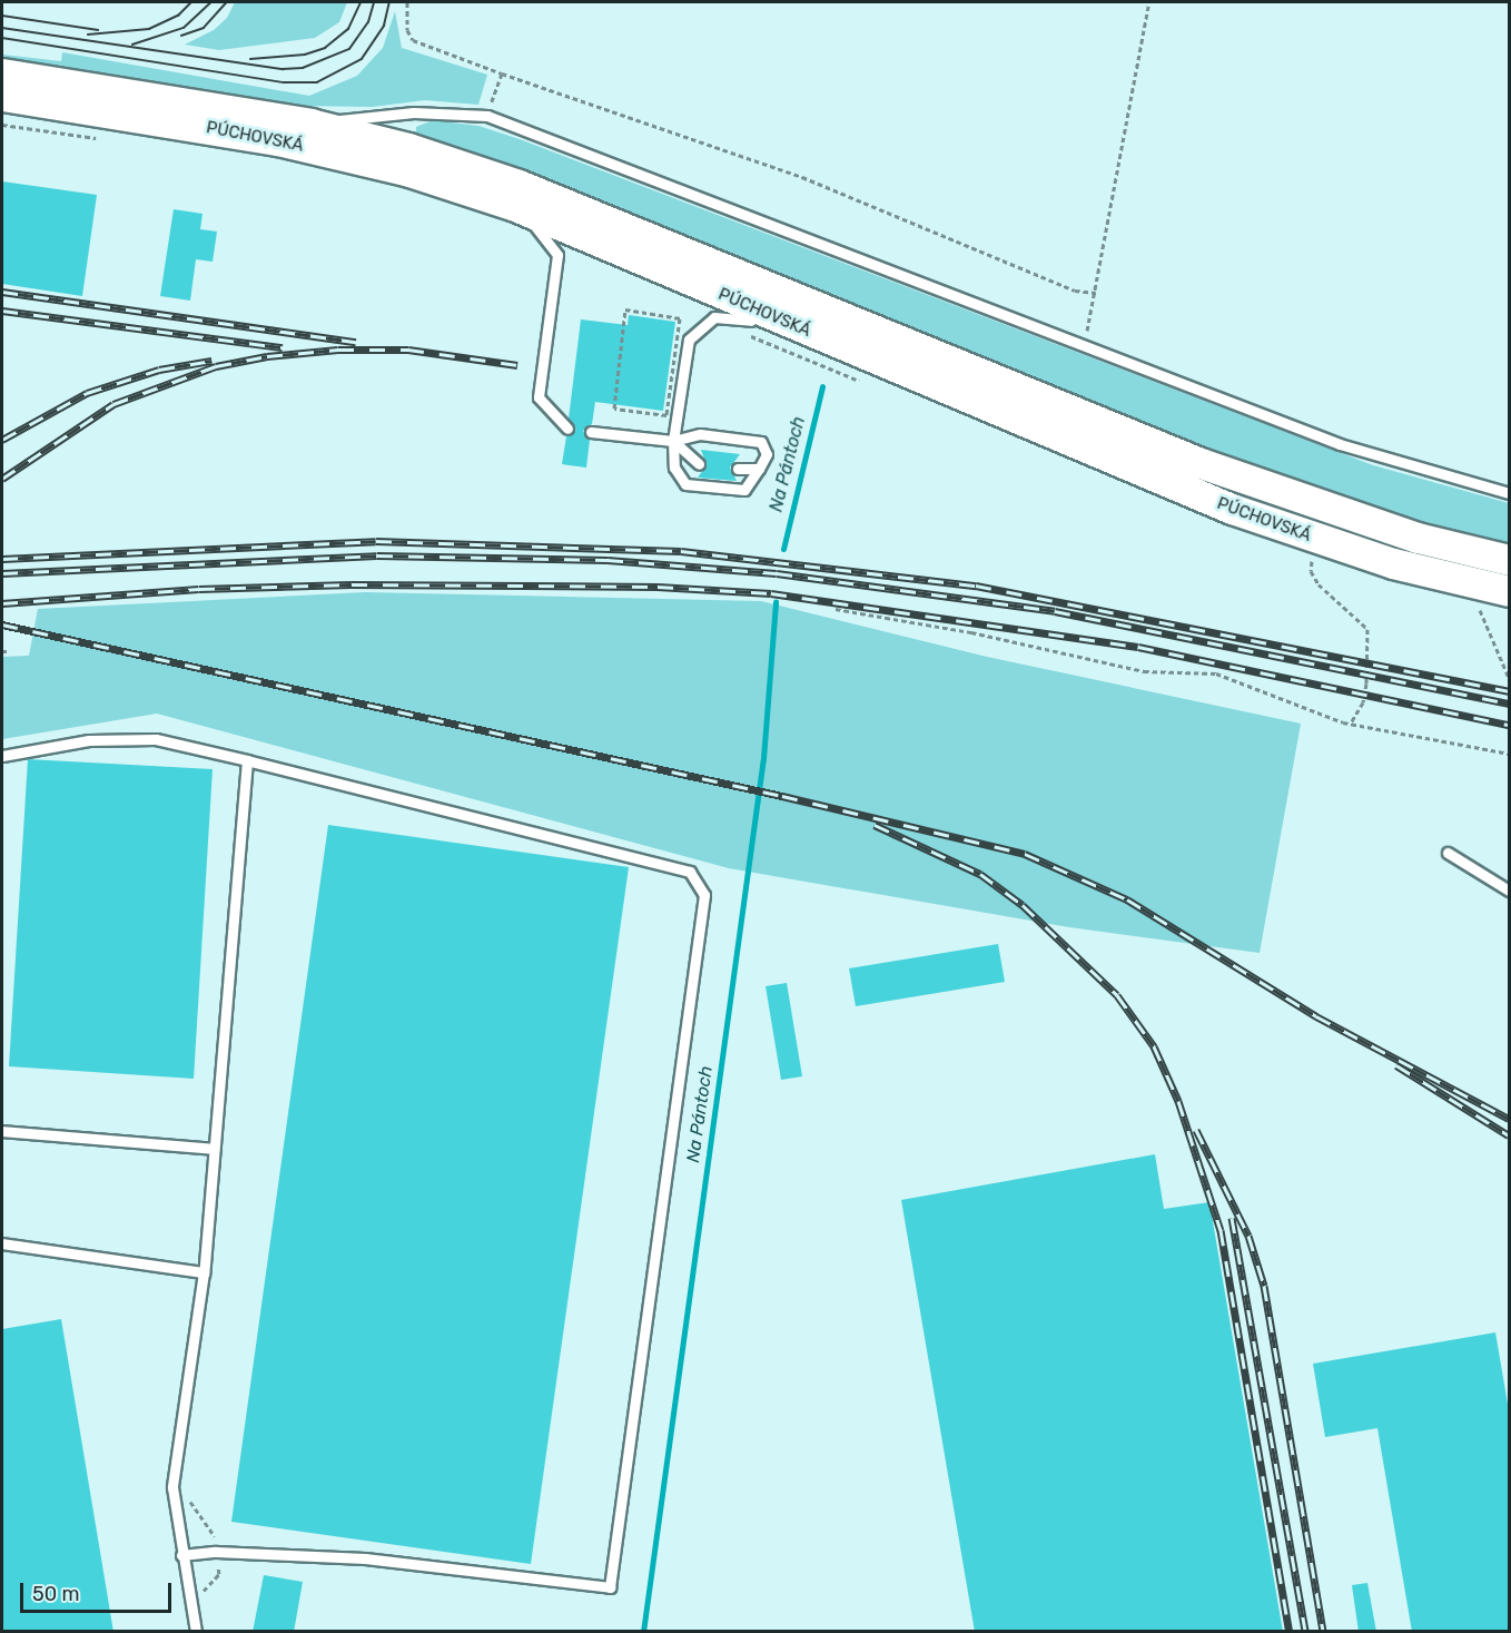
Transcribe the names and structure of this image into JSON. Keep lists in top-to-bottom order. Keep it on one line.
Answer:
{"streets":{"main road":["PÚCHOVSKÁ"]},"water":["Na Pántoch"],"scale_bar":"50 m"}
